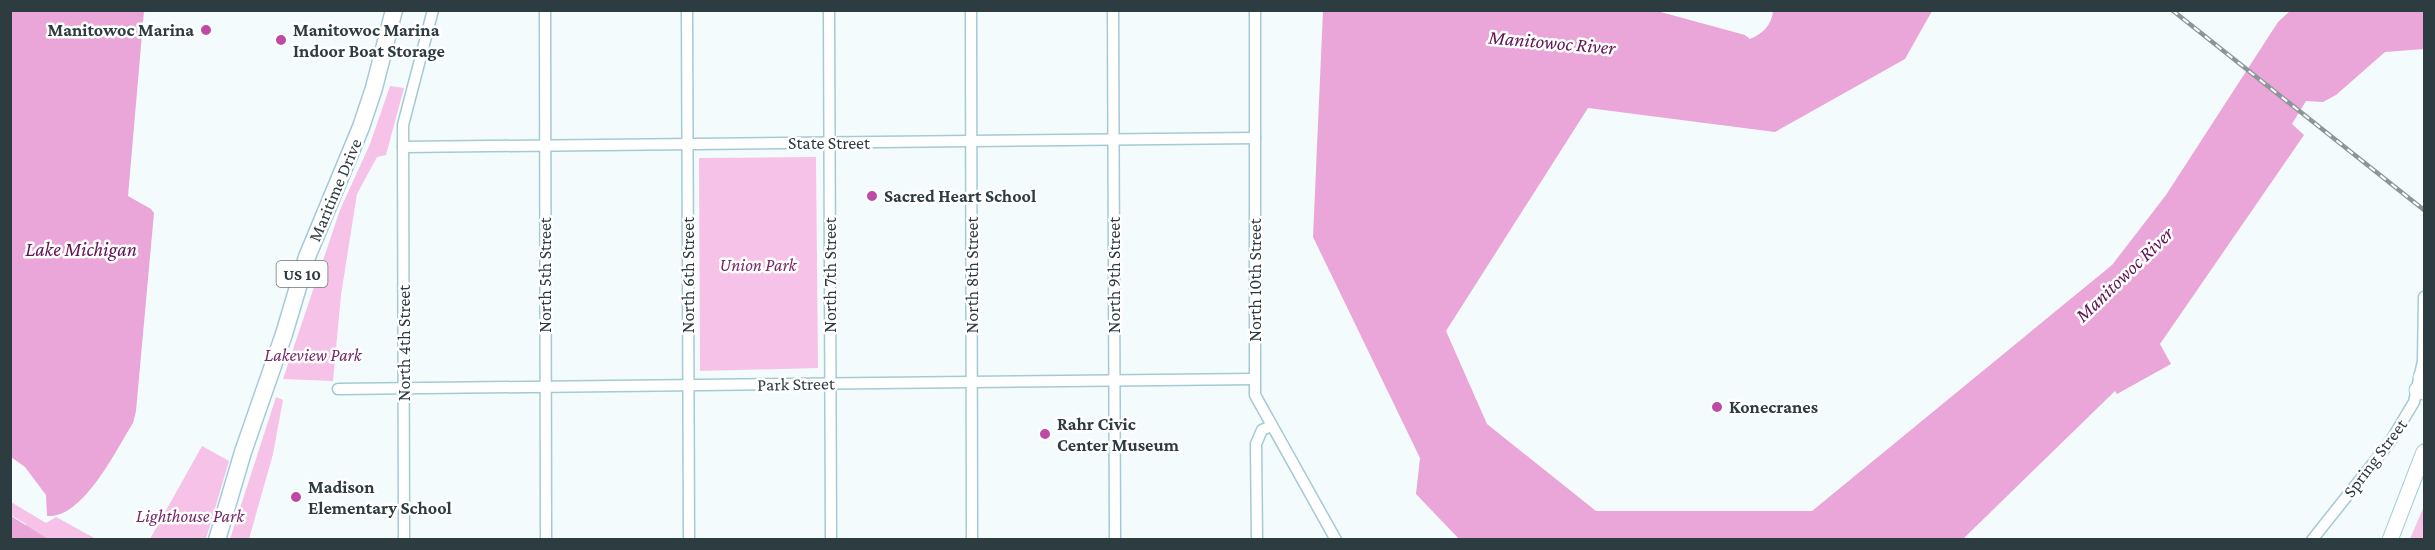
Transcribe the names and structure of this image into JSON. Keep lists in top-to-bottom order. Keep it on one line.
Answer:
{"streets":{"main road":["Maritime Drive","US 10"],"street":["State Street","North 5th Street","North 6th Street","North 7th Street","North 8th Street","North 9th Street","North 10th Street","North 4th Street","Park Street","Spring Street"]},"crossings":[["State Street","North 5th Street"],["State Street","North 6th Street"],["State Street","North 7th Street"],["State Street","North 8th Street"],["State Street","North 9th Street"],["State Street","North 10th Street"],["State Street","North 4th Street"],["North 5th Street","Park Street"],["North 6th Street","Park Street"],["North 7th Street","Park Street"],["North 8th Street","Park Street"],["North 9th Street","Park Street"],["North 10th Street","Park Street"],["North 4th Street","Park Street"]],"water":["Manitowoc River","Lake Michigan"],"parks":["Union Park","Lakeview Park","Lighthouse Park"],"places":["Manitowoc Marina","Manitowoc Marina Indoor Boat Storage","Sacred Heart School","Konecranes","Rahr Civic Center Museum","Madison Elementary School"]}
